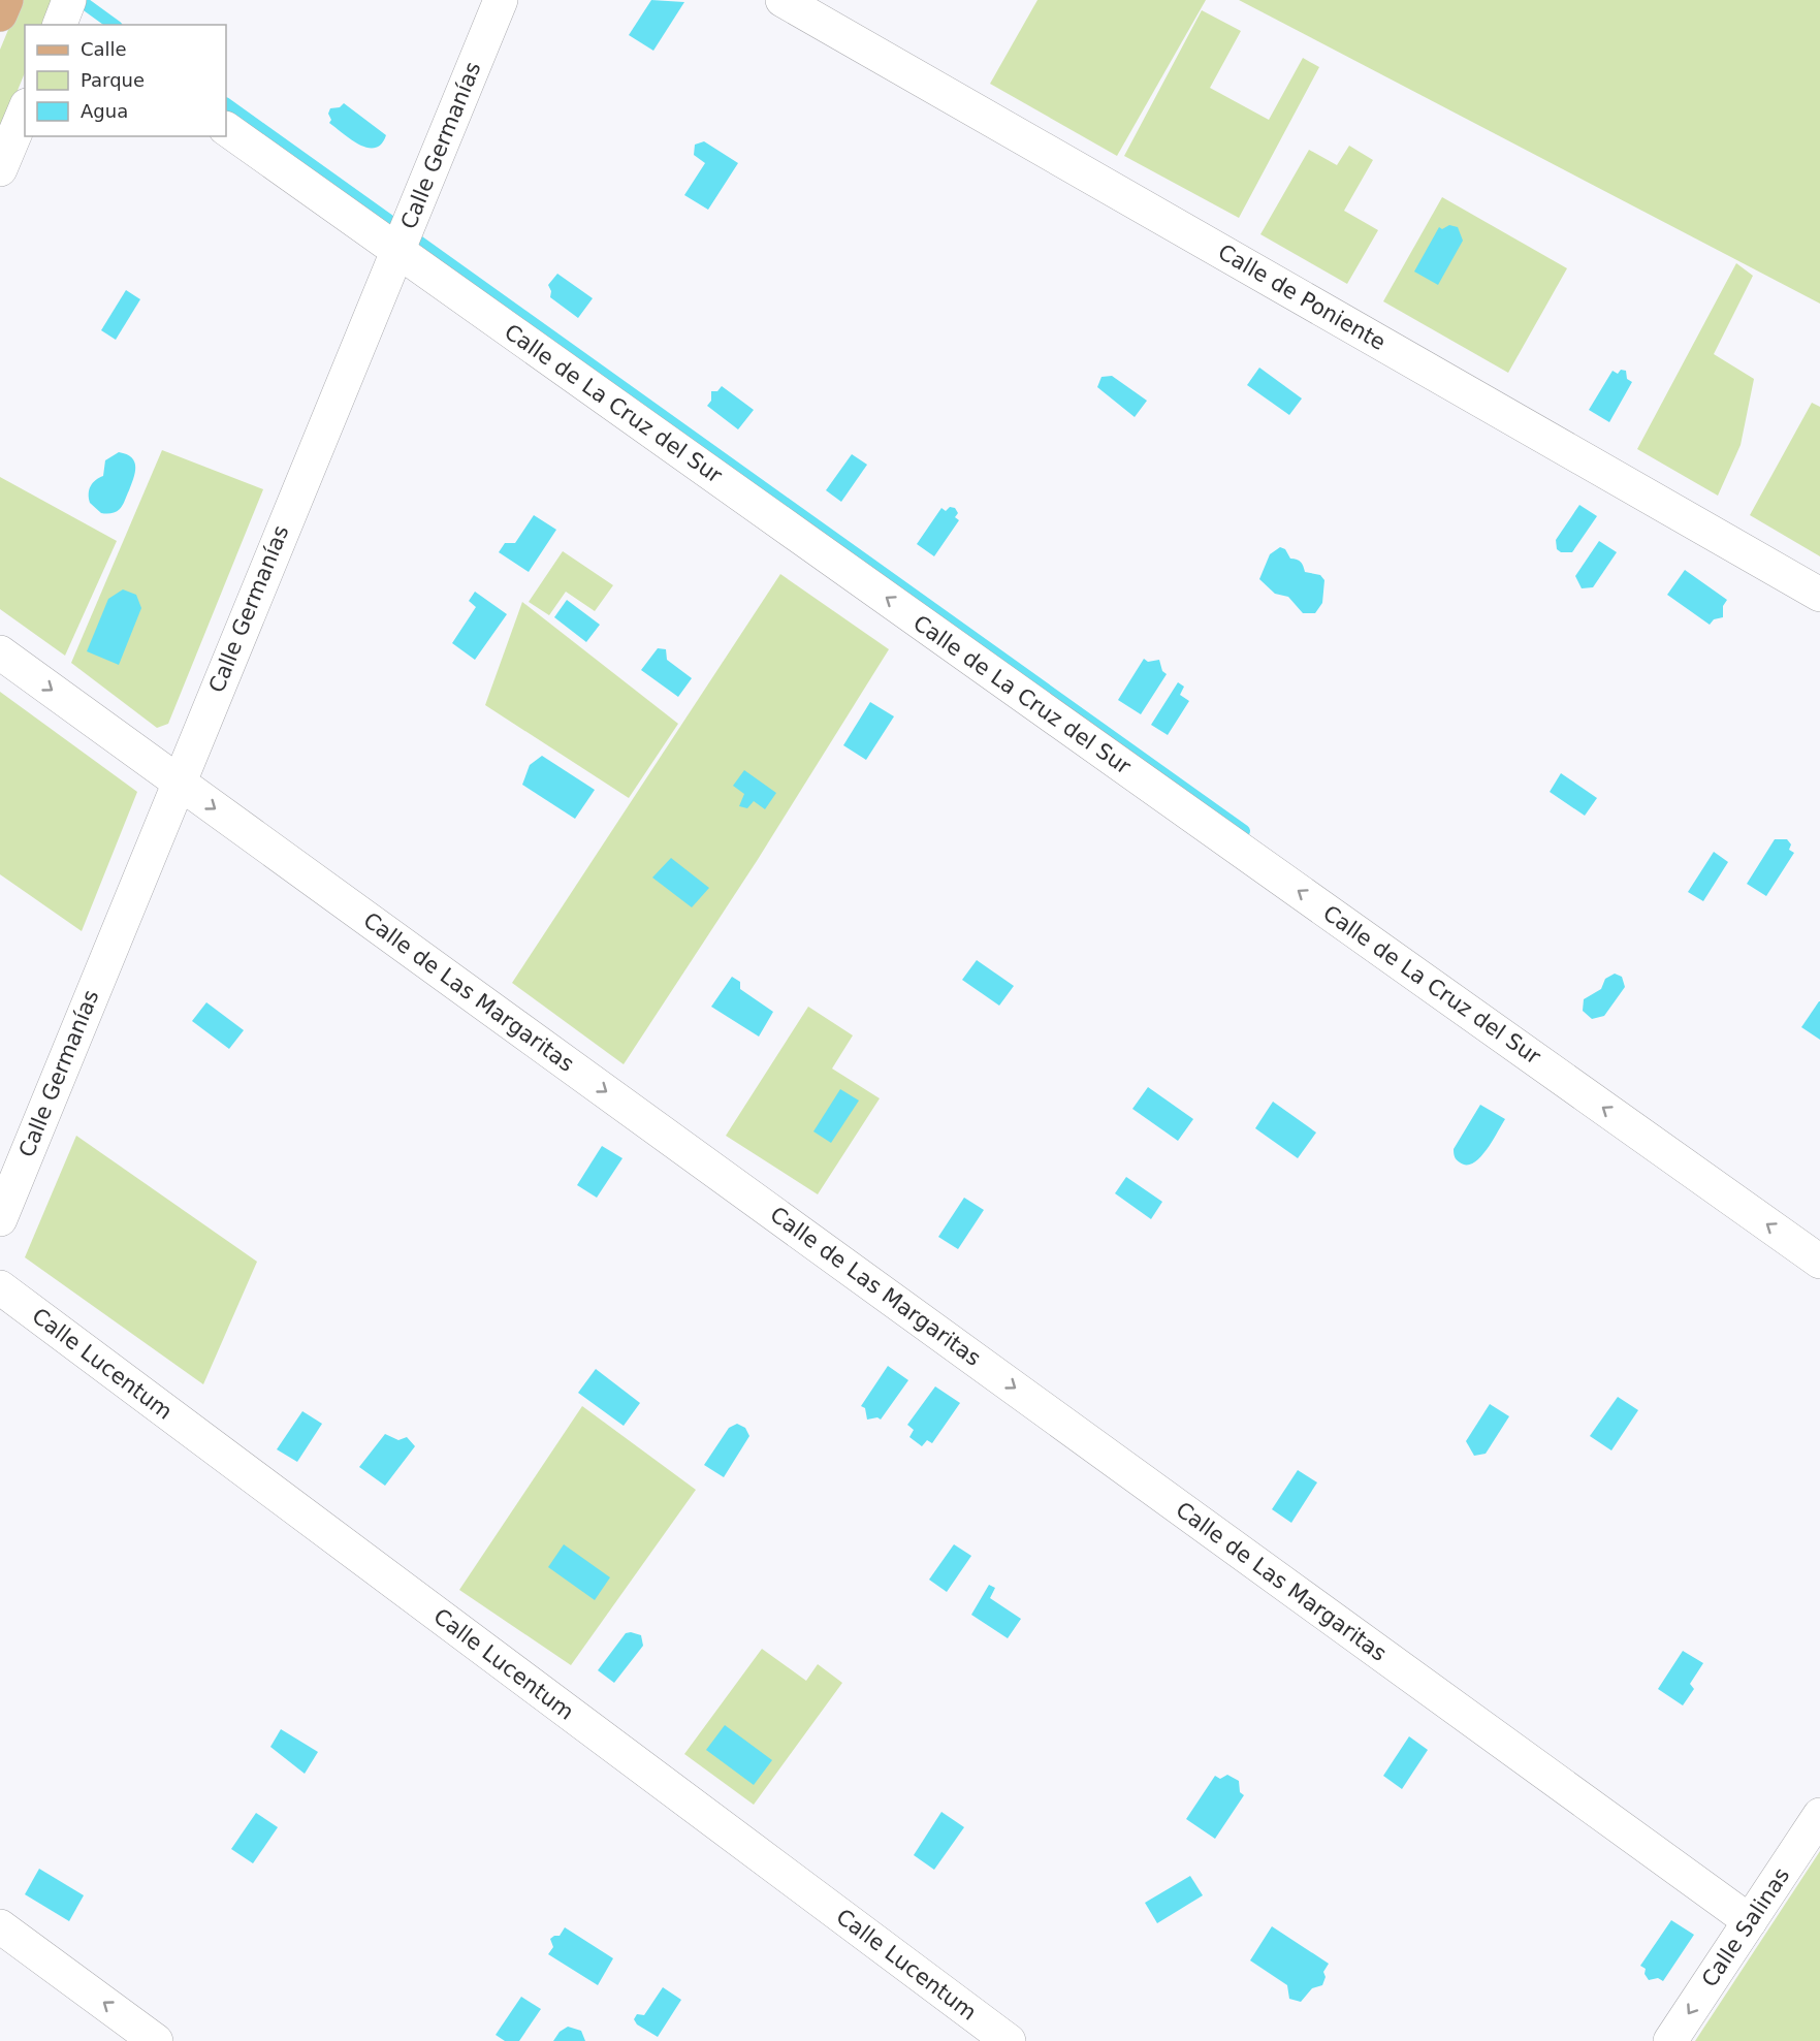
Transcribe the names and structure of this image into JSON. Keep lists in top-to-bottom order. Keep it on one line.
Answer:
{"streets":{"street":["Calle Germanías","Calle de Poniente","Calle de La Cruz del Sur","Calle de Las Margaritas","Calle Lucentum","Calle Salinas"]},"crossings":[["Calle Germanías","Calle de La Cruz del Sur"],["Calle Germanías","Calle de Las Margaritas"],["Calle de Las Margaritas","Calle Salinas"]],"one_way":["Calle de La Cruz del Sur","Calle de Las Margaritas","Calle Salinas"],"legend":["Calle","Parque","Agua"]}
